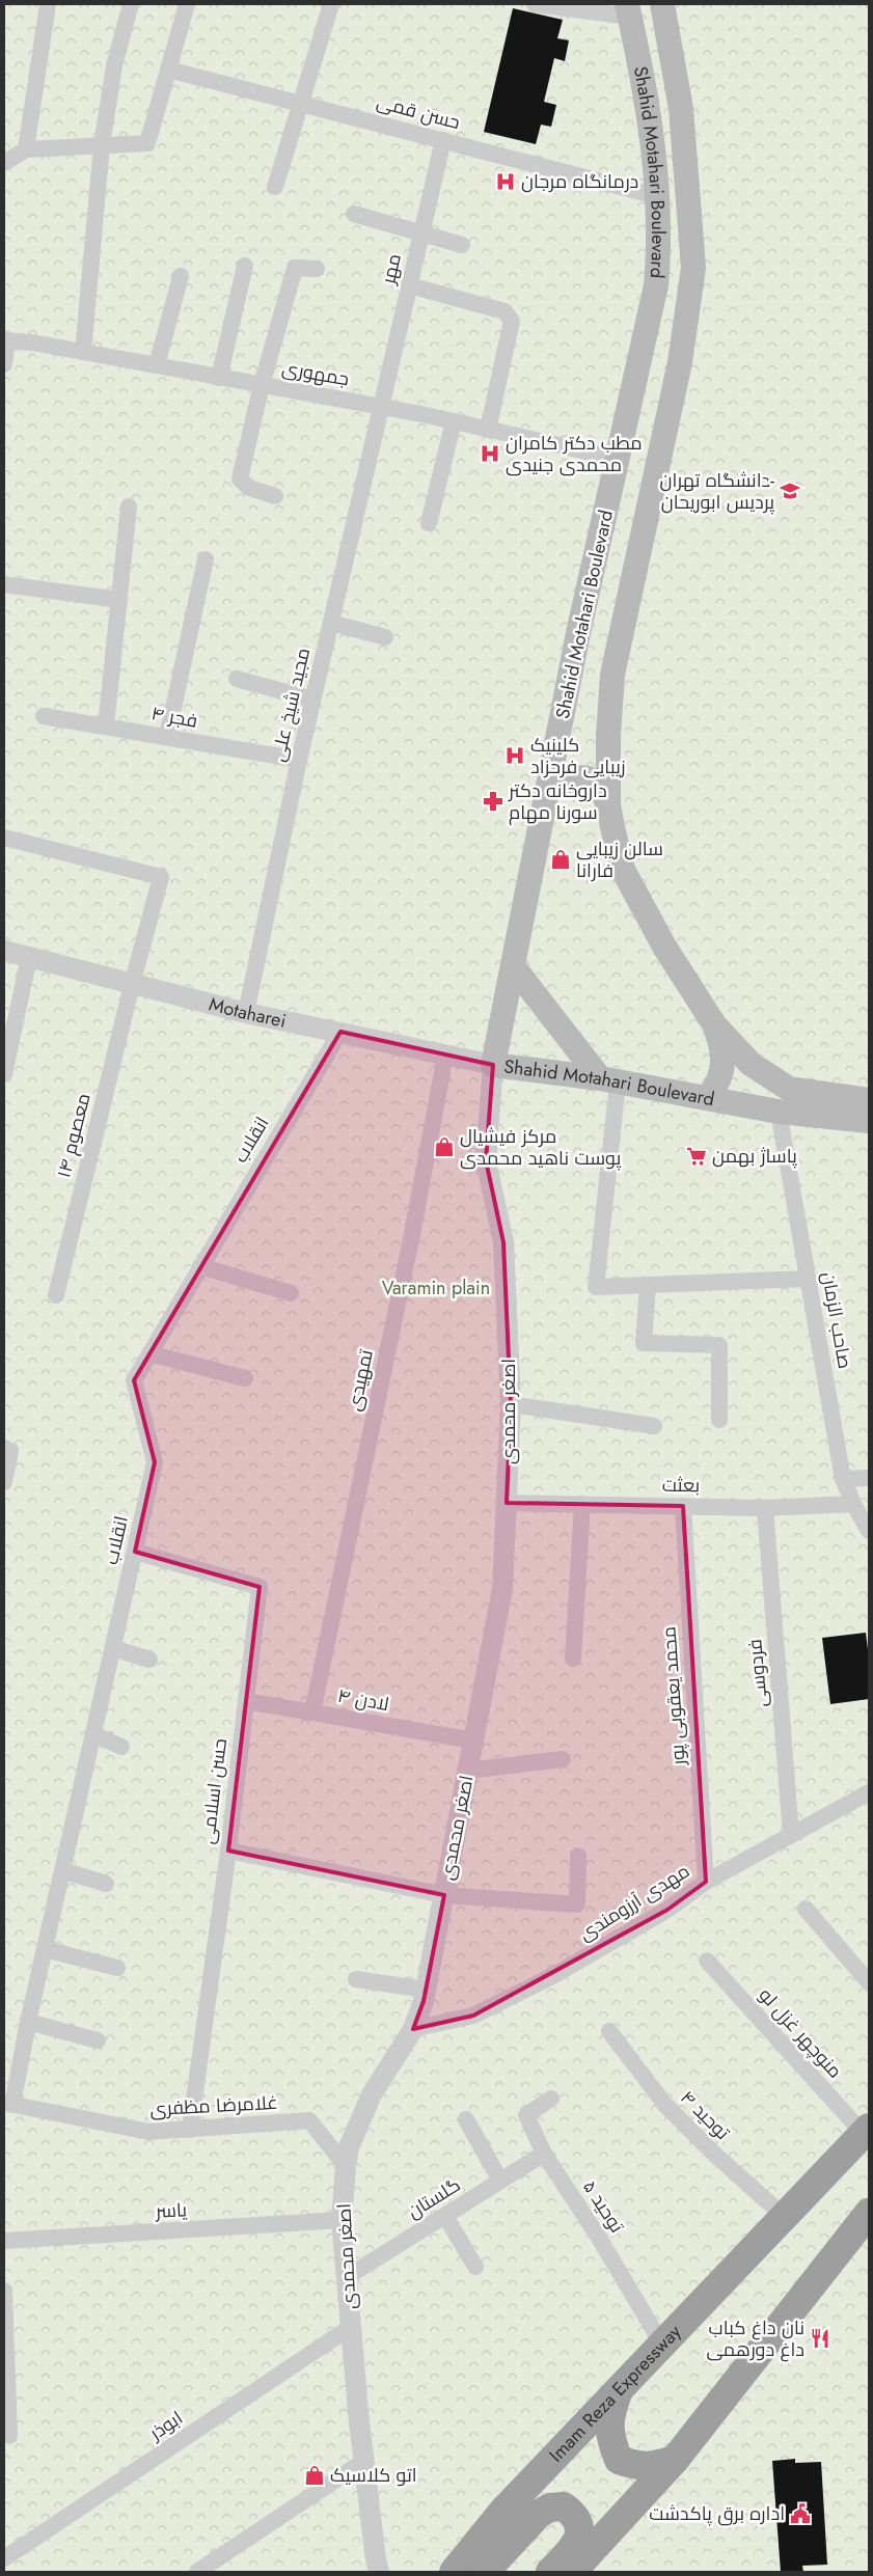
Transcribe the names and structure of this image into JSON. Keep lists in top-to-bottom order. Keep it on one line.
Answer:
{"streets":{"highway":["Imam Reza Expressway"],"main road":["Shahid Motahari Boulevard"],"street":["حسن قمی","مهر","جمهوری","مجید شیخ علی","فجر ۴","Motaharei","۱۴ معصوم","انقلاب","صاحب الزمان","تمهیدی","اصغر محمدی","بعثت","فردوسی","محمد یعقوبی پور","لادن ۴","حسن اسلامی","مهدی آرزومندی","منوچهر غزل لو","غلامرضا مظفری","توحید ۴","گلستان","توحید ۵","یاسر","ابوذر"]},"crossings":[["حسن قمی","Shahid Motahari Boulevard"],["حسن قمی","مهر"],["Shahid Motahari Boulevard","جمهوری"],["Shahid Motahari Boulevard","Motaharei"],["Shahid Motahari Boulevard","صاحب الزمان"],["Shahid Motahari Boulevard","اصغر محمدی"],["مهر","جمهوری"],["مهر","مجید شیخ علی"],["جمهوری","مجید شیخ علی"],["مجید شیخ علی","فجر ۴"],["مجید شیخ علی","Motaharei"],["Motaharei","۱۴ معصوم"],["Motaharei","انقلاب"],["Motaharei","تمهیدی"],["Motaharei","اصغر محمدی"],["انقلاب","حسن اسلامی"],["انقلاب","غلامرضا مظفری"],["صاحب الزمان","بعثت"],["تمهیدی","لادن ۴"],["اصغر محمدی","بعثت"],["اصغر محمدی","لادن ۴"],["اصغر محمدی","مهدی آرزومندی"],["اصغر محمدی","غلامرضا مظفری"],["اصغر محمدی","گلستان"],["اصغر محمدی","یاسر"],["اصغر محمدی","ابوذر"],["بعثت","فردوسی"],["بعثت","محمد یعقوبی پور"],["فردوسی","مهدی آرزومندی"],["محمد یعقوبی پور","مهدی آرزومندی"],["لادن ۴","حسن اسلامی"],["حسن اسلامی","غلامرضا مظفری"],["منوچهر غزل لو","Imam Reza Expressway"],["توحید ۴","Imam Reza Expressway"],["گلستان","توحید ۵"],["توحید ۵","Imam Reza Expressway"]],"parks":["Varamin plain"],"places":{"hospital":["درمانگاه مرجان","مطب دکتر کامران محمدی جنیدی","کلینیک زیبایی فرحزاد"],"school or university":["دانشگاه تهران- پردیس ابوریحان"],"pharmacy":["داروخانه دکتر سورنا مهام"],"shop":["سالن زیبایی فارانا","مرکز فیشیال پوست ناهید محمدی","اتو کلاسیک"],"supermarket":["پاساژ بهمن"],"restaurant":["نان داغ کباب داغ دورهمی"],"public building":["اداره برق پاکدشت"]}}
